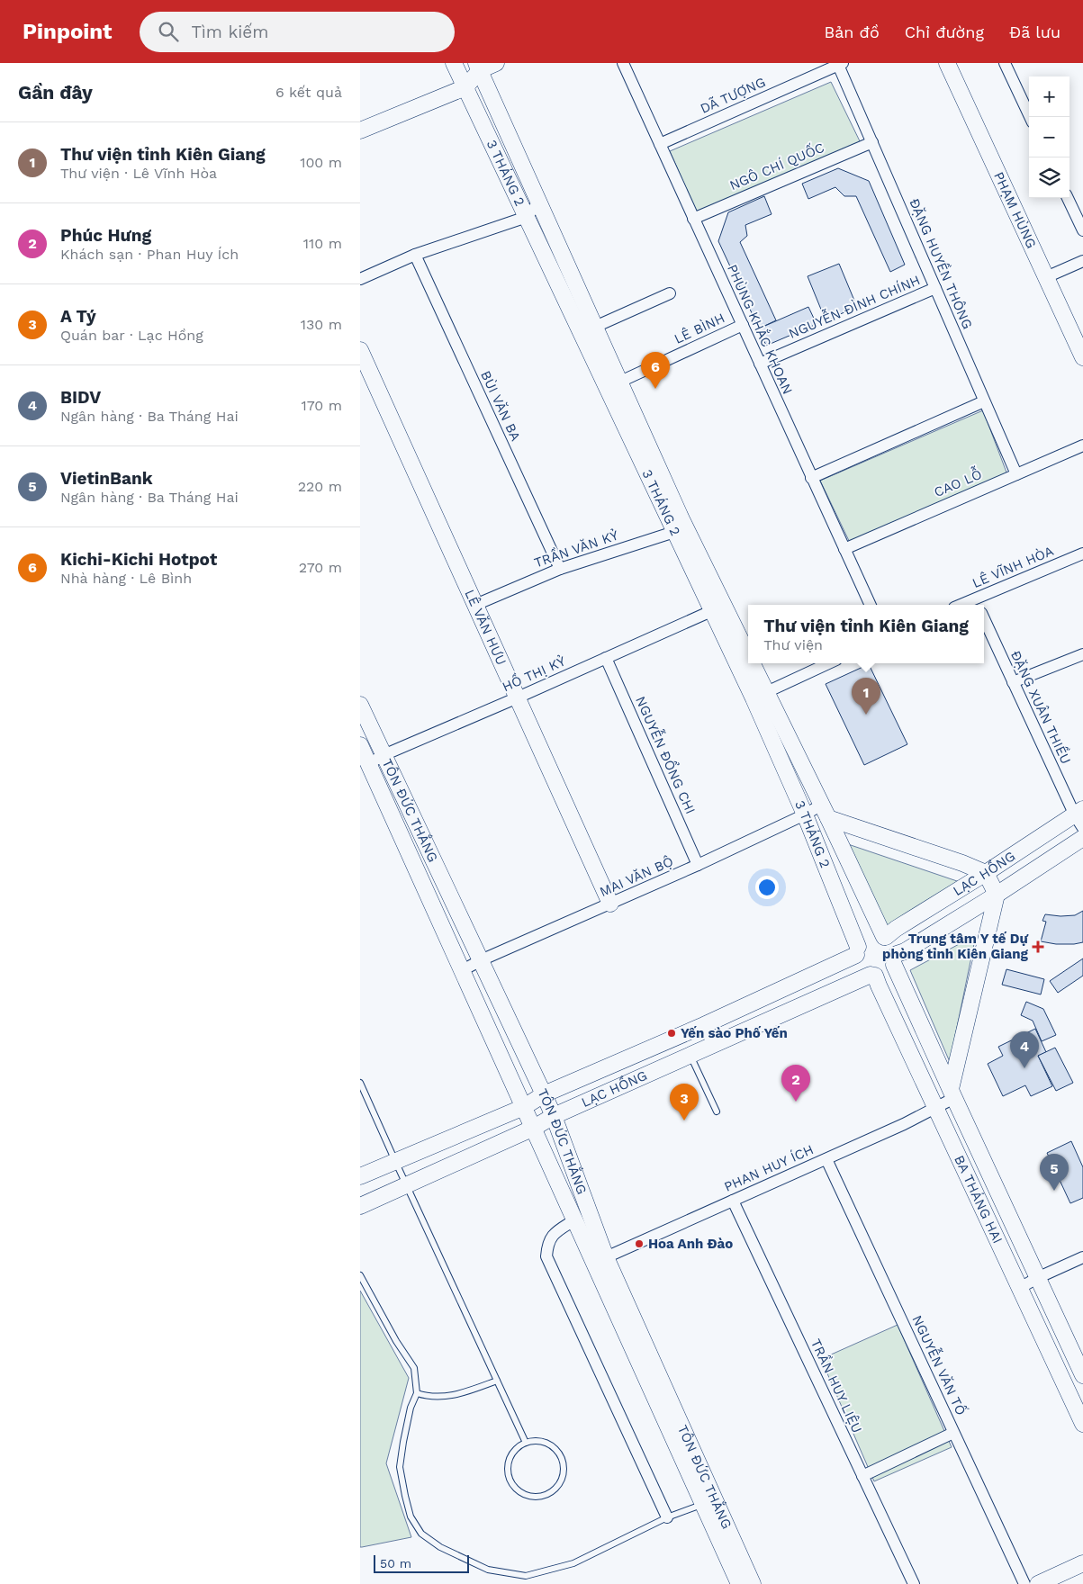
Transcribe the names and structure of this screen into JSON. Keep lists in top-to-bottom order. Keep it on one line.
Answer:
{"streets":{"street":["DÃ TƯỢNG","NGÔ CHÍ QUỐC","3 THÁNG 2","PHẠM HÙNG","ĐẶNG HUYỀN THÔNG","NGUYỄN ĐÌNH CHÍNH","LÊ BÌNH","PHÙNG KHẮC KHOAN","BÙI VĂN BA","CAO LỖ","TRẦN VĂN KỶ","LÊ VĨNH HÒA","LÊ VĂN HƯU","HỒ THỊ KỶ","ĐẶNG XUÂN THIỀU","NGUYỄN ĐỔNG CHI","TÔN ĐỨC THẮNG","LẠC HỒNG","MAI VĂN BỘ","PHAN HUY ÍCH","BA THÁNG HAI","NGUYỄN VĂN TỐ","TRẦN HUY LIỆU"]},"crossings":[["DÃ TƯỢNG","ĐẶNG HUYỀN THÔNG"],["DÃ TƯỢNG","PHÙNG KHẮC KHOAN"],["NGÔ CHÍ QUỐC","ĐẶNG HUYỀN THÔNG"],["NGÔ CHÍ QUỐC","PHÙNG KHẮC KHOAN"],["3 THÁNG 2","LÊ BÌNH"],["3 THÁNG 2","TRẦN VĂN KỶ"],["3 THÁNG 2","HỒ THỊ KỶ"],["3 THÁNG 2","LẠC HỒNG"],["3 THÁNG 2","MAI VĂN BỘ"],["3 THÁNG 2","BA THÁNG HAI"],["ĐẶNG HUYỀN THÔNG","NGUYỄN ĐÌNH CHÍNH"],["ĐẶNG HUYỀN THÔNG","CAO LỖ"],["NGUYỄN ĐÌNH CHÍNH","PHÙNG KHẮC KHOAN"],["LÊ BÌNH","PHÙNG KHẮC KHOAN"],["PHÙNG KHẮC KHOAN","CAO LỖ"],["BÙI VĂN BA","TRẦN VĂN KỶ"],["TRẦN VĂN KỶ","LÊ VĂN HƯU"],["LÊ VĂN HƯU","HỒ THỊ KỶ"],["LÊ VĂN HƯU","MAI VĂN BỘ"],["HỒ THỊ KỶ","NGUYỄN ĐỔNG CHI"],["HỒ THỊ KỶ","TÔN ĐỨC THẮNG"],["ĐẶNG XUÂN THIỀU","LẠC HỒNG"],["NGUYỄN ĐỔNG CHI","MAI VĂN BỘ"],["TÔN ĐỨC THẮNG","LẠC HỒNG"],["TÔN ĐỨC THẮNG","MAI VĂN BỘ"],["TÔN ĐỨC THẮNG","PHAN HUY ÍCH"],["LẠC HỒNG","BA THÁNG HAI"],["PHAN HUY ÍCH","BA THÁNG HAI"],["PHAN HUY ÍCH","NGUYỄN VĂN TỐ"],["PHAN HUY ÍCH","TRẦN HUY LIỆU"]],"places":{"health":["Trung tâm Y tế Dự phòng tỉnh Kiên Giang"],"other":["Yến sào Phố Yến","Hoa Anh Đào"]},"scale_bar":"50 m","page":{"header":"Pinpoint","search":"Tìm kiếm","nav":["Bản đồ","Chỉ đường","Đã lưu"],"heading":["Gần đây","6 kết quả"],"map_buttons":["+","−"],"list":[{"mark":"1","name":"Thư viện tỉnh Kiên Giang","note":"Thư viện · Lê Vĩnh Hòa","value":"100 m"},{"mark":"2","name":"Phúc Hưng","note":"Khách sạn · Phan Huy Ích","value":"110 m"},{"mark":"3","name":"A Tý","note":"Quán bar · Lạc Hồng","value":"130 m"},{"mark":"4","name":"BIDV","note":"Ngân hàng · Ba Tháng Hai","value":"170 m"},{"mark":"5","name":"VietinBank","note":"Ngân hàng · Ba Tháng Hai","value":"220 m"},{"mark":"6","name":"Kichi-Kichi Hotpot","note":"Nhà hàng · Lê Bình","value":"270 m"}],"pins":["6","1","4","2","3","5"],"popup":["Thư viện tỉnh Kiên Giang","Thư viện"],"scale":"50 m"}}
